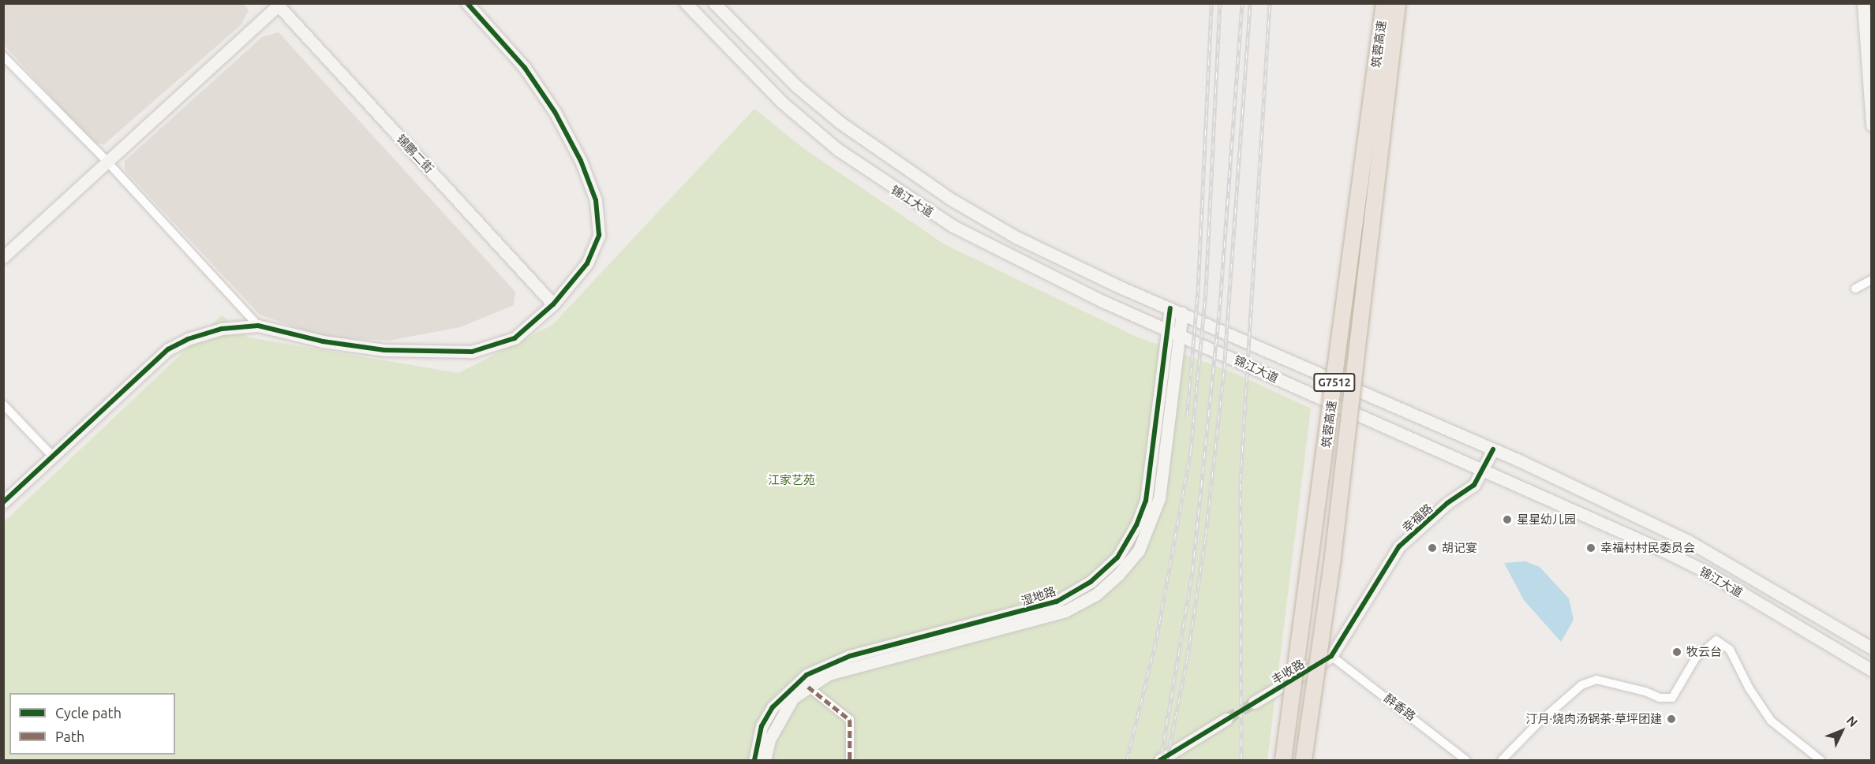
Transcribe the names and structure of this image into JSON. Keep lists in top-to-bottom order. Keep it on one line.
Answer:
{"streets":{"highway":["筑蓉高速","G7512"],"street":["锦鹏二街","锦江大道","幸福路","湿地路","丰收路","醉香路"]},"crossings":[["锦江大道","幸福路"],["锦江大道","湿地路"],["幸福路","丰收路"],["幸福路","醉香路"],["丰收路","醉香路"]],"parks":["江家艺苑"],"places":["星星幼儿园","胡记宴","幸福村村民委员会","牧云台","汀月·烧肉汤锅茶·草坪团建"],"legend":["Cycle path","Path"],"north":"top right"}
